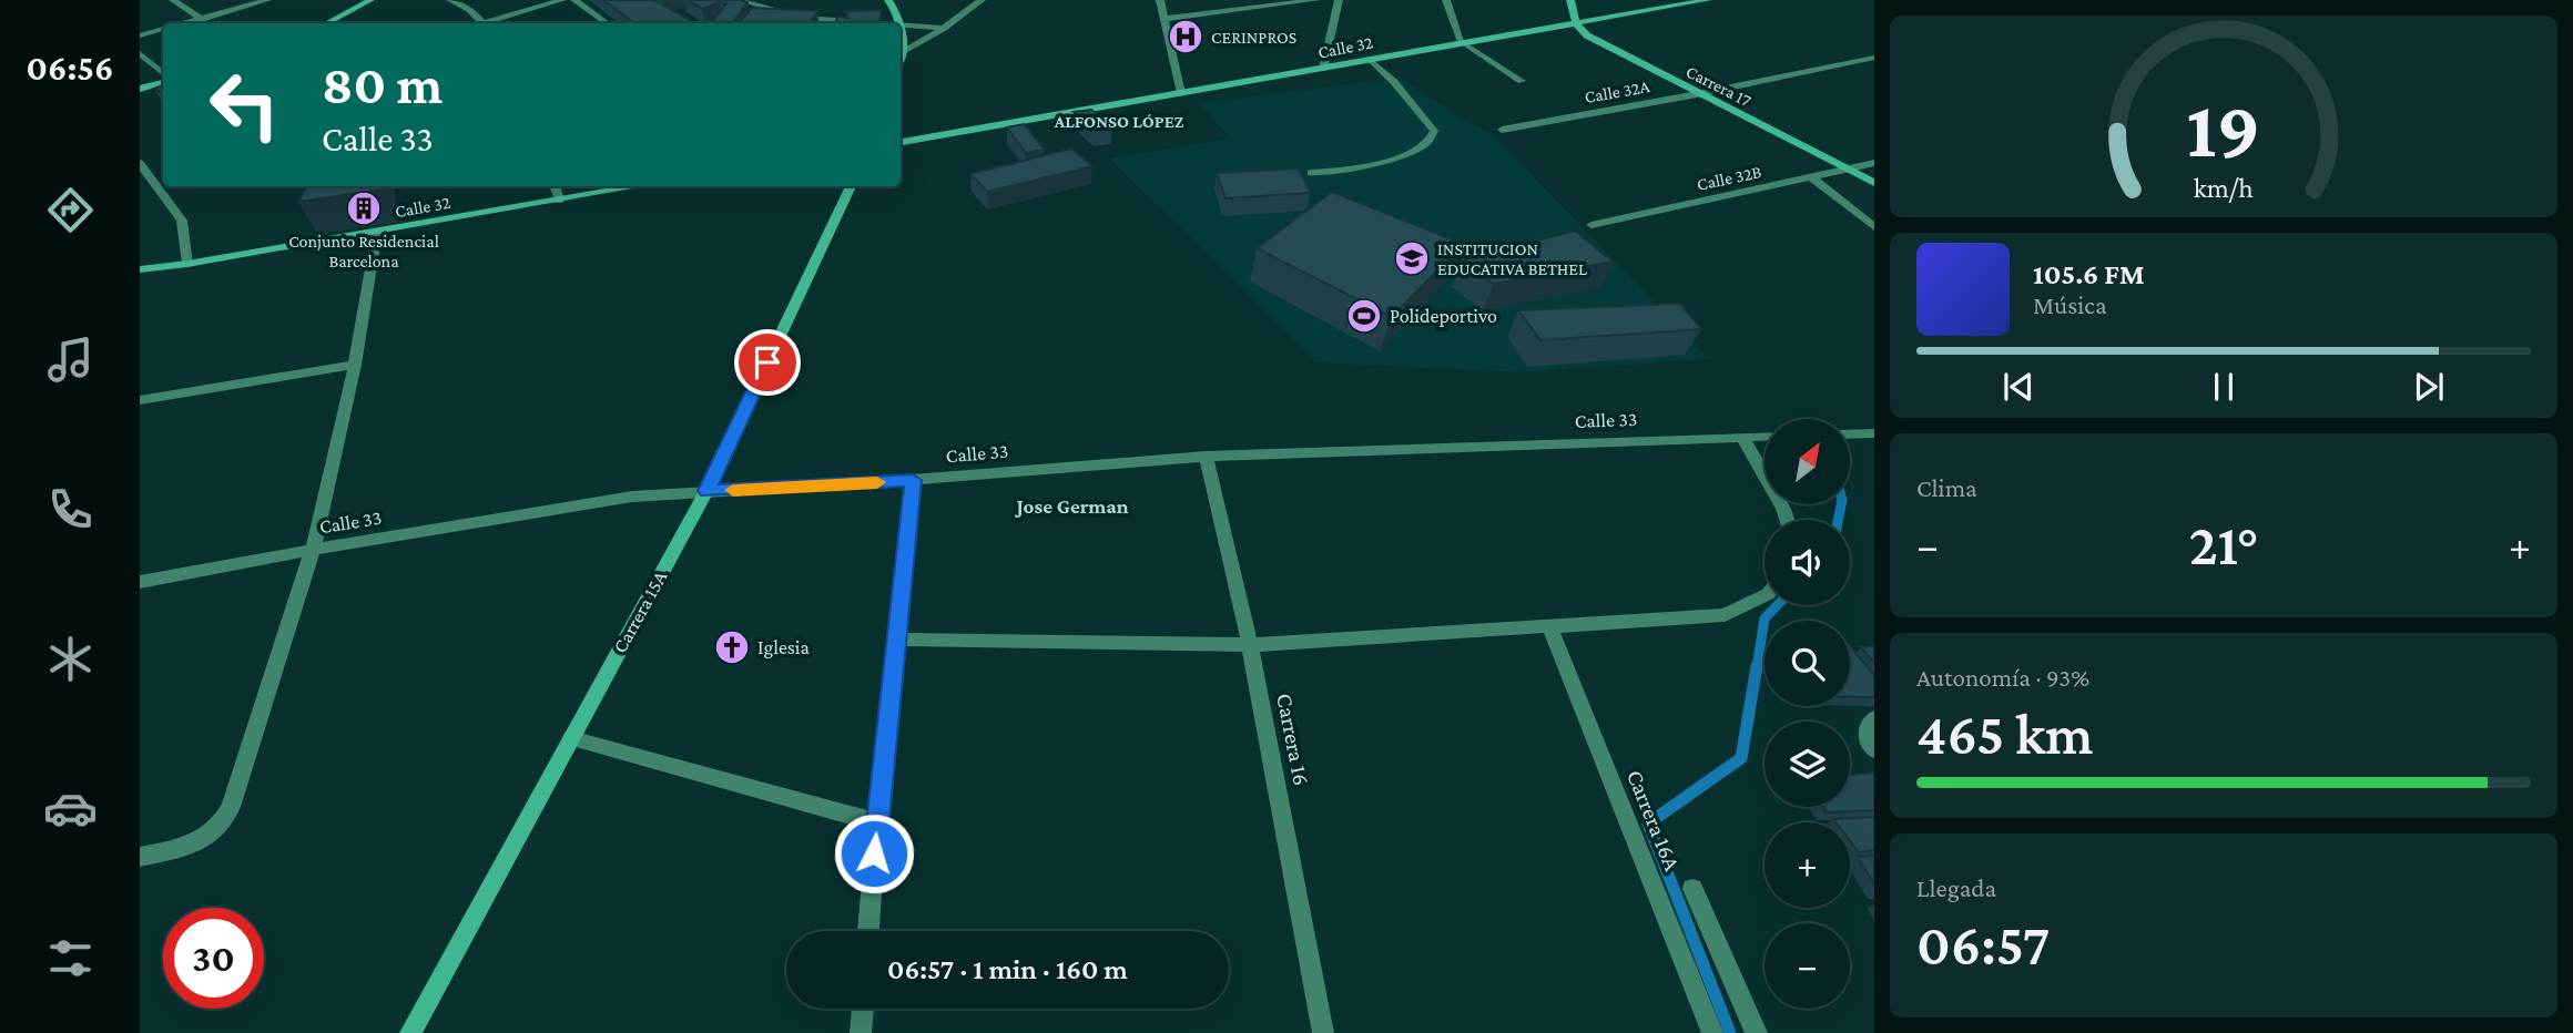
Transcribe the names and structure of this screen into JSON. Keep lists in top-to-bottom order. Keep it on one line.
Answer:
{"streets":{"main road":["Calle 32","Carrera 17","Carrera 15A"],"street":["Calle 32A","Calle 32B","Calle 33","Carrera 16","Carrera 16A"]},"crossings":[["Calle 32","Carrera 17"],["Carrera 17","Calle 32A"],["Carrera 17","Calle 32B"],["Calle 33","Carrera 15A"],["Calle 33","Carrera 16"]],"districts":["ALFONSO LÓPEZ","Jose German"],"places":{"hospital":["CERINPROS"],"building":["Conjunto Residencial Barcelona"],"school or university":["INSTITUCION EDUCATIVA BETHEL"],"sports":["Polideportivo"],"church":["Iglesia"]},"north":"top right","page":{"tabs":"06:56","turn":["80 m","Calle 33"],"song":["105.6 FM","Música"],"map_buttons":["+","−"],"tile":["Clima",["Autonomía · 93%","465 km"],["Llegada","06:57"]],"heat":["−","21°","+"],"limit":"30","trip":"06:57 · 1 min · 160 m","gauge":["19","km/h"]}}
